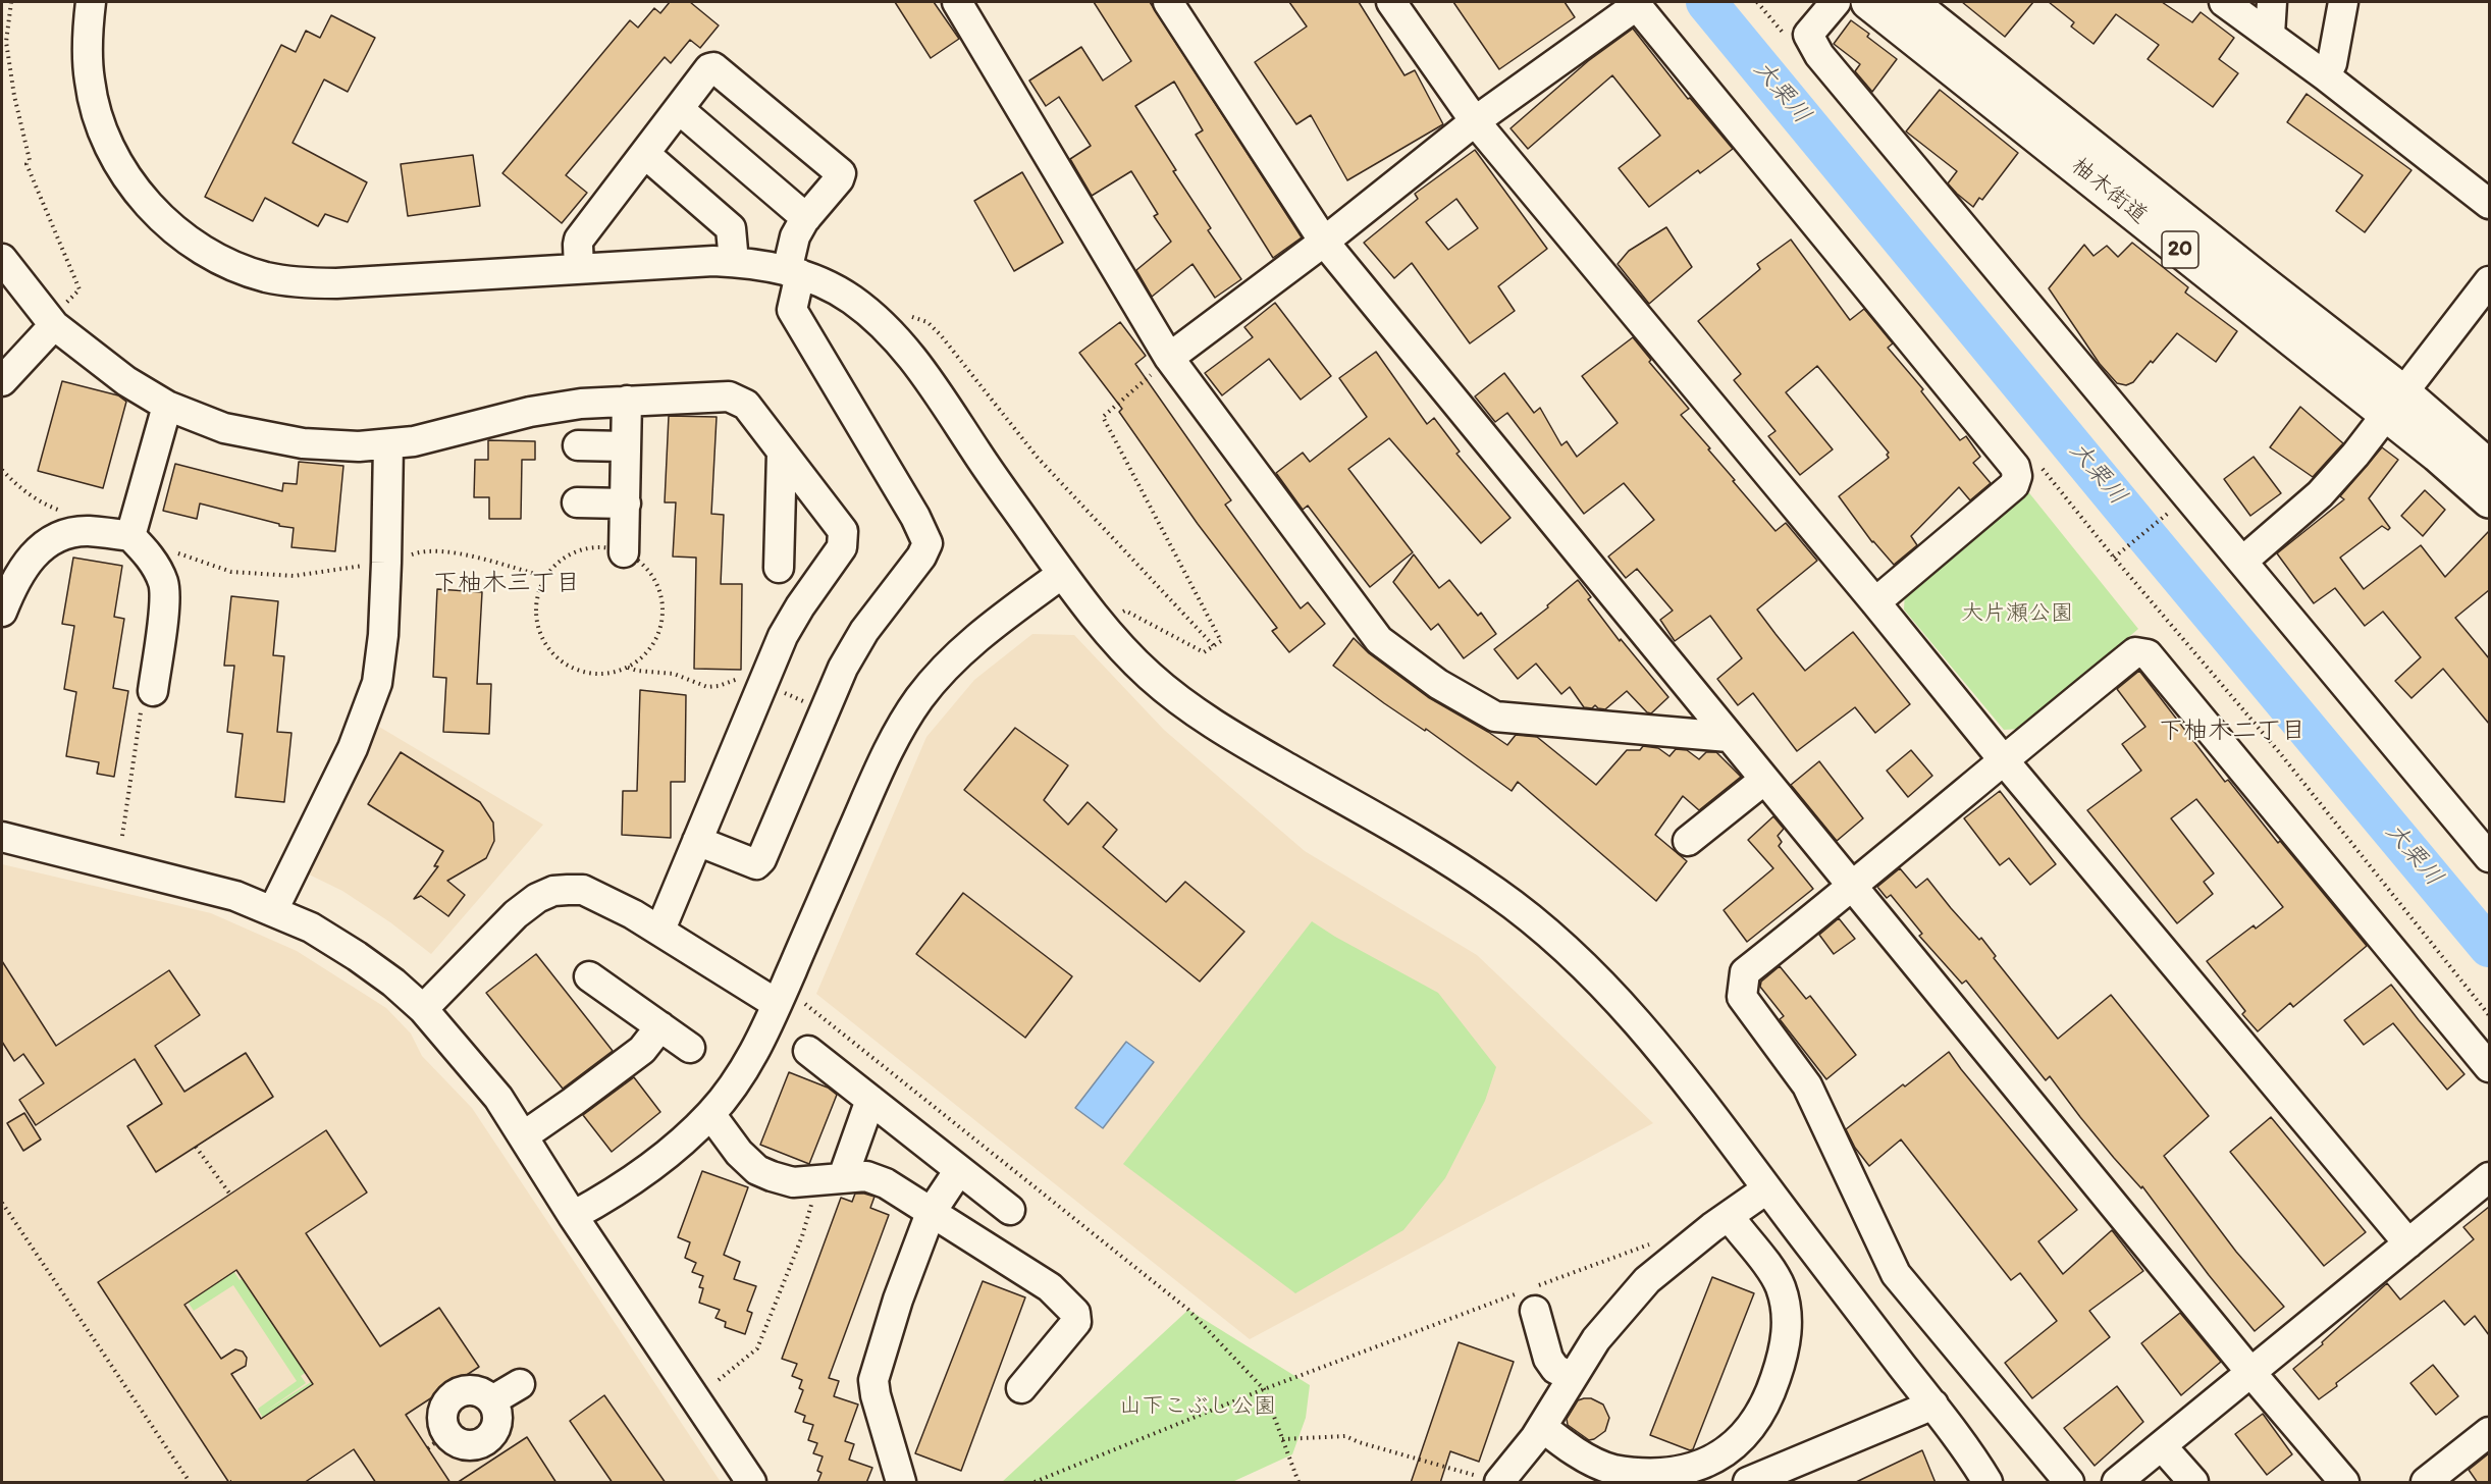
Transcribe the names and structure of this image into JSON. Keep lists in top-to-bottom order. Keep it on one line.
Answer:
{"streets":{"main road":["柚木街道","20"]},"districts":["下柚木三丁目","下柚木二丁目"],"water":["大栗川"],"parks":["大片瀬公園","山下こぶし公園"]}
